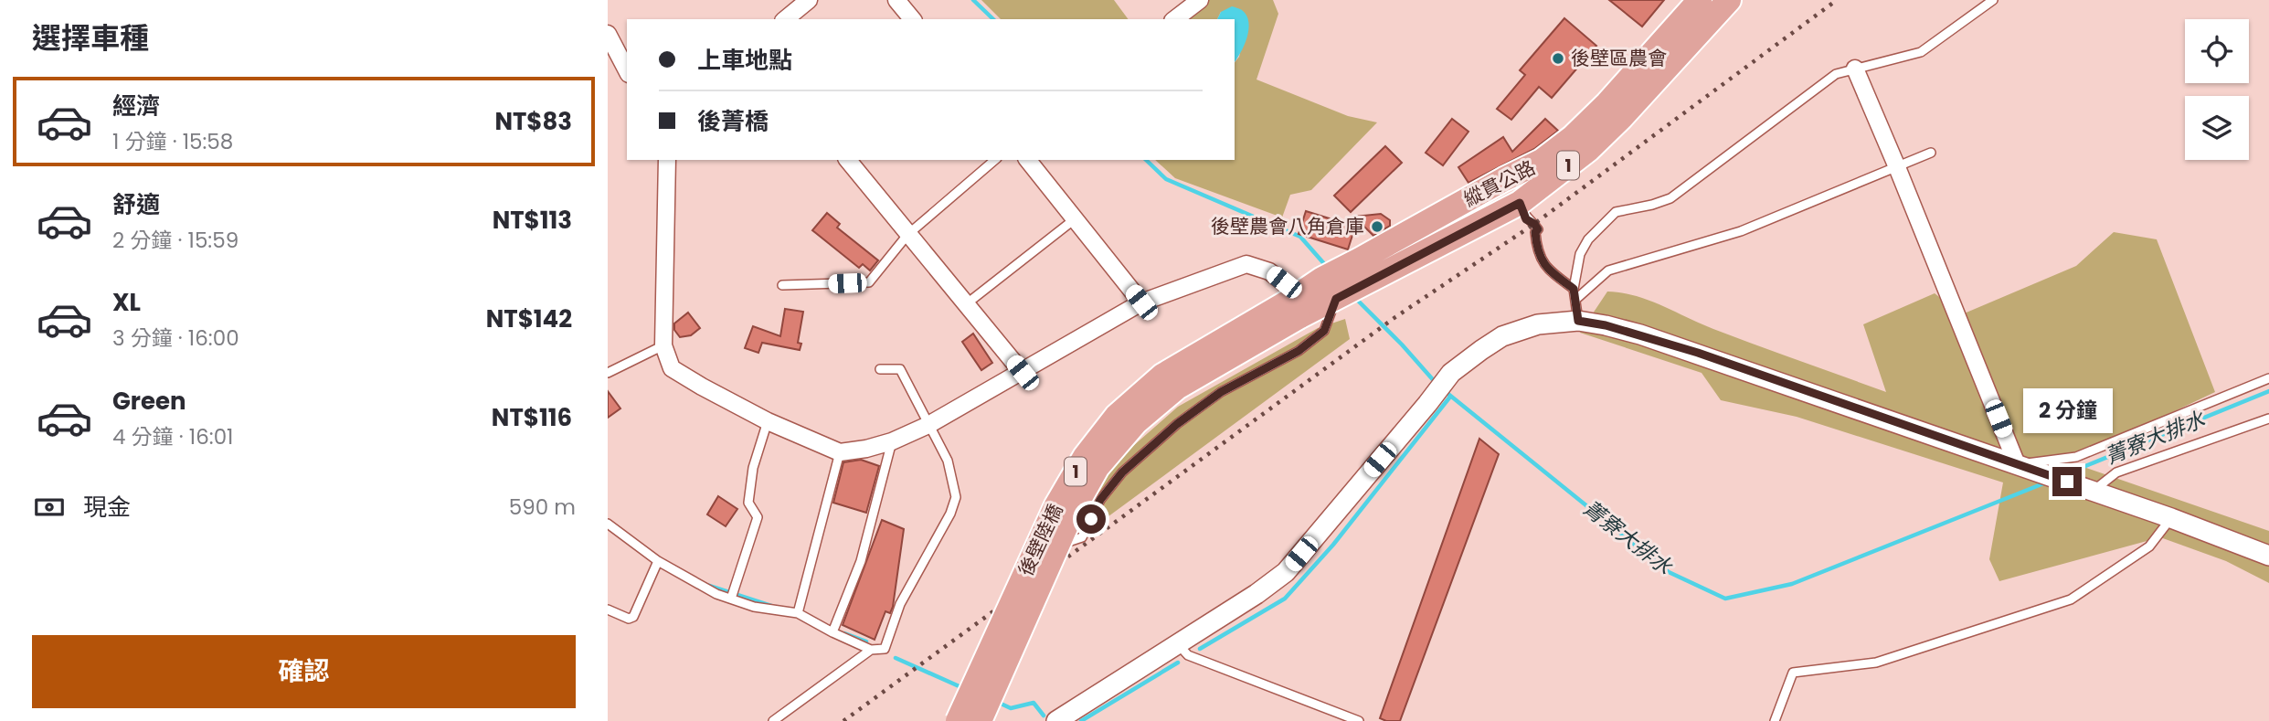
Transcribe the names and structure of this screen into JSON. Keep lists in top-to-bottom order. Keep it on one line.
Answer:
{"streets":{"main road":["1","縱貫公路","後壁陸橋"]},"crossings":[["1","縱貫公路"],["1","後壁陸橋"],["縱貫公路","後壁陸橋"]],"water":["菁寮大排水"],"places":["後壁區農會","後壁農會八角倉庫"],"page":{"heading":"選擇車種","banner":["上車地點","後菁橋"],"list":[{"name":"經濟","note":"1 分鐘 · 15:58","value":"NT$83"},{"name":"舒適","note":"2 分鐘 · 15:59","value":"NT$113"},{"name":"XL","note":"3 分鐘 · 16:00","value":"NT$142"},{"name":"Green","note":"4 分鐘 · 16:01","value":"NT$116"}],"bubble":"2 分鐘","pay":["現金","590 m"],"buttons":"確認"}}
